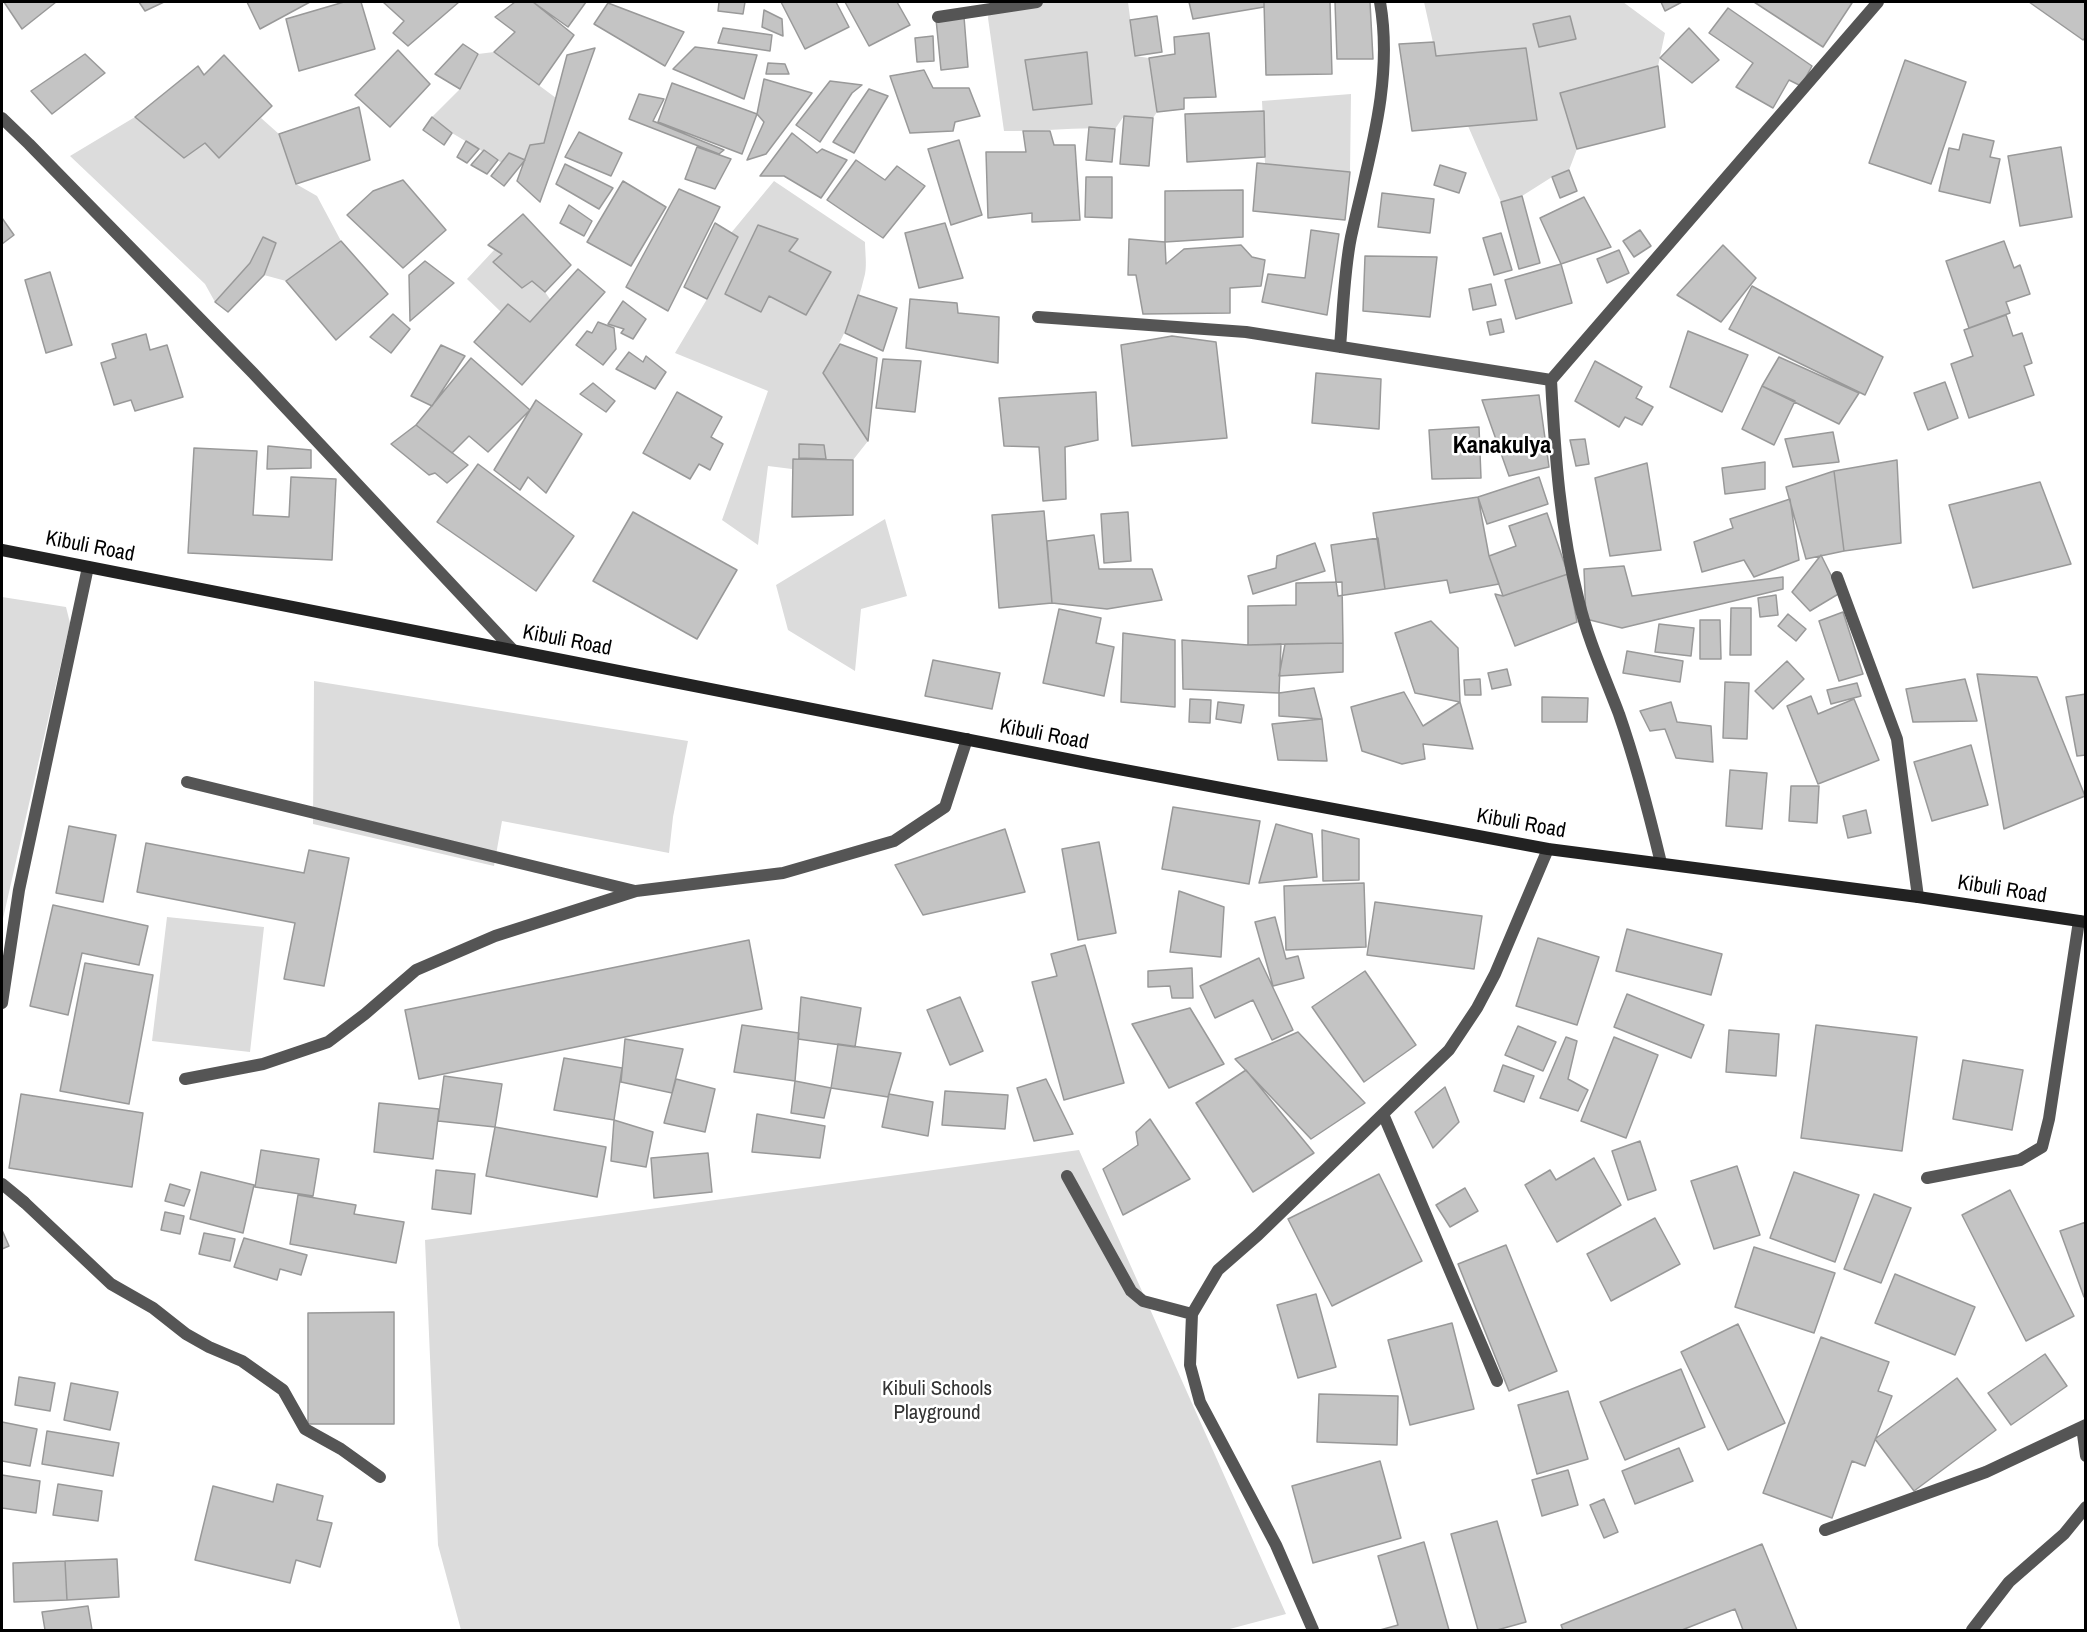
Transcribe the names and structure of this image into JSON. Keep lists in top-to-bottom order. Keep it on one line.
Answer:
{"streets":{"street":["Kibuli Road"]},"districts":["Kanakulya"],"parks":["Kibuli Schools Playground"]}
